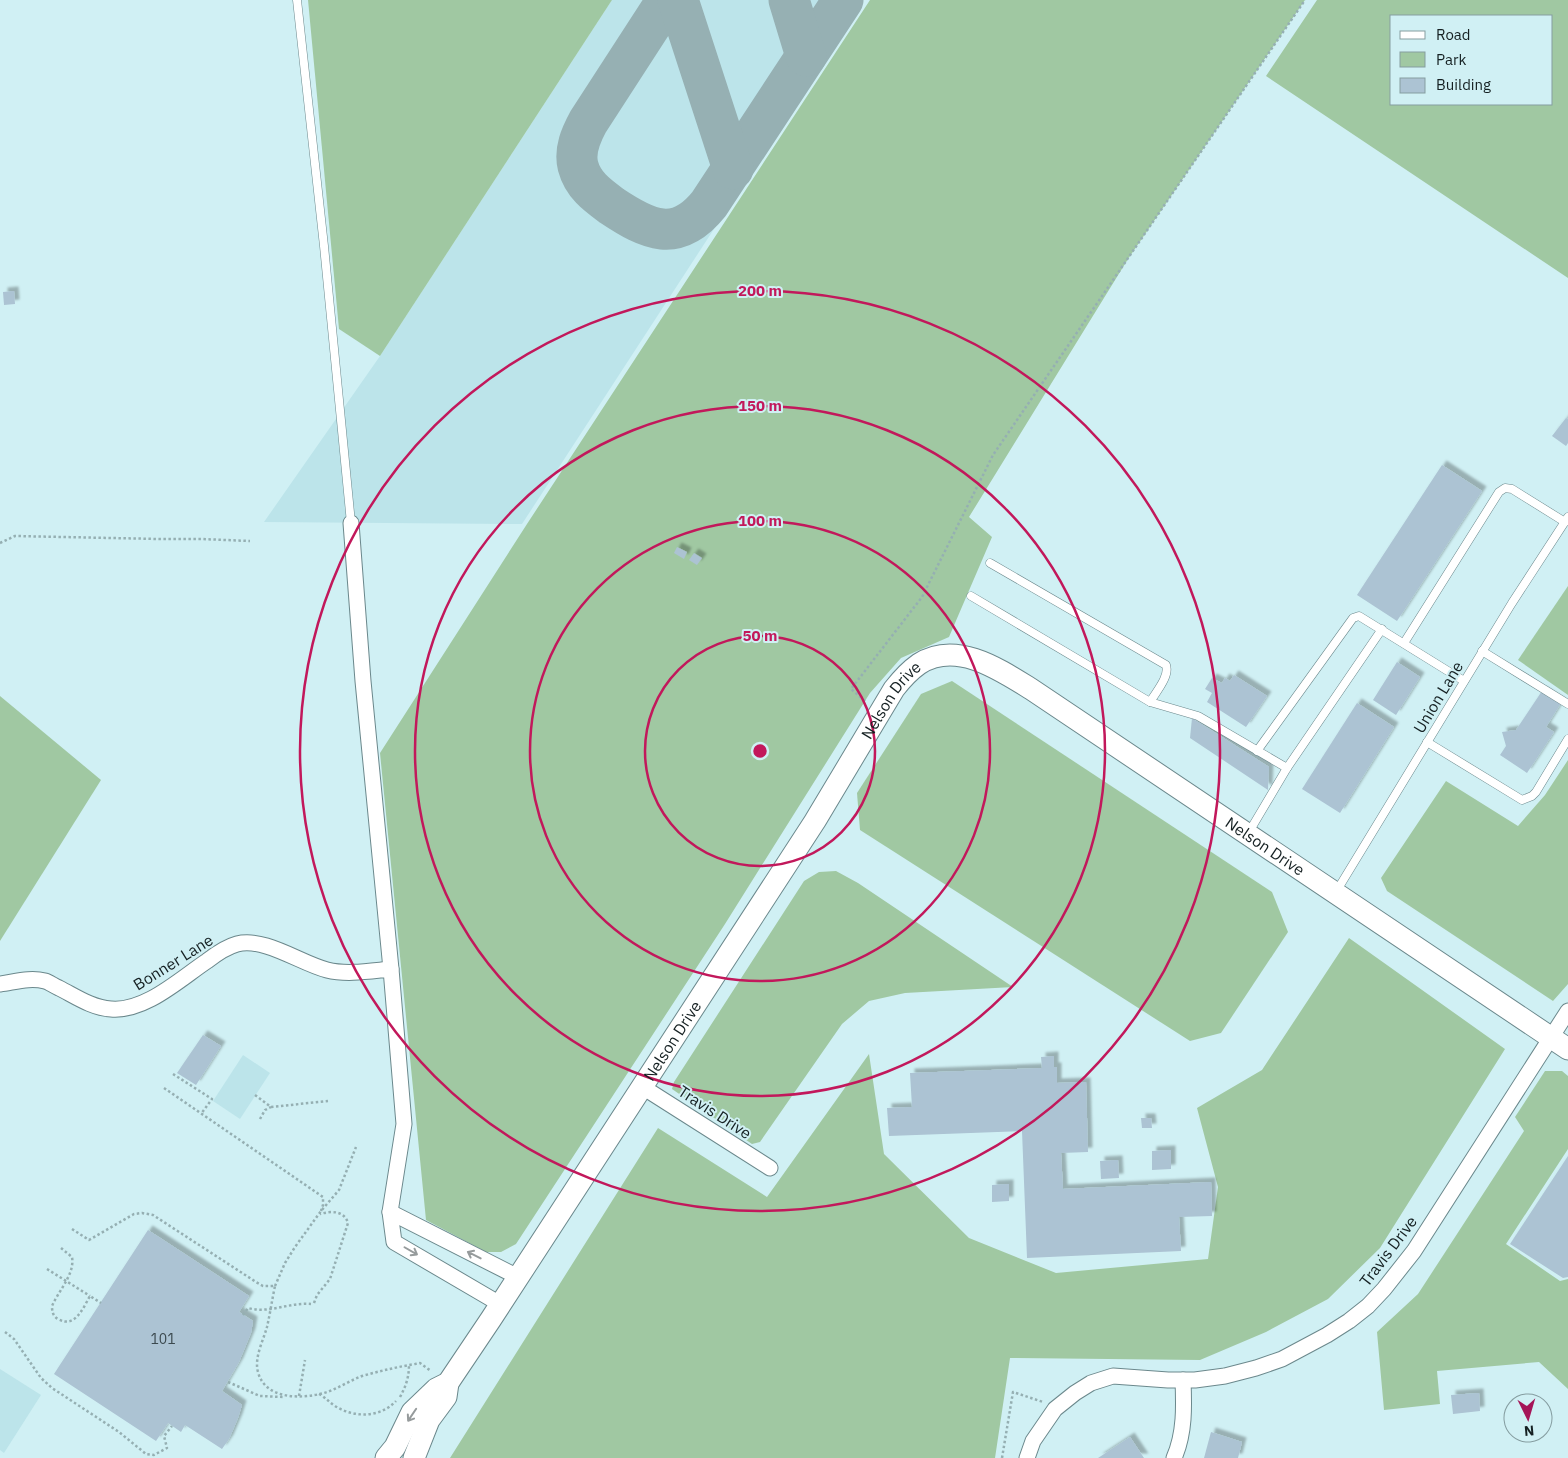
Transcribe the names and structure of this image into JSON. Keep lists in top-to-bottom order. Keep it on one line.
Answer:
{"streets":{"street":["Nelson Drive","Bonner Lane","Travis Drive"],"lane":["Union Lane"]},"crossings":[["Union Lane","Nelson Drive"],["Nelson Drive","Travis Drive"]],"house_numbers":["101"],"legend":["Road","Park","Building"],"north":"bottom","rings":["200 m","150 m","100 m","50 m"]}
